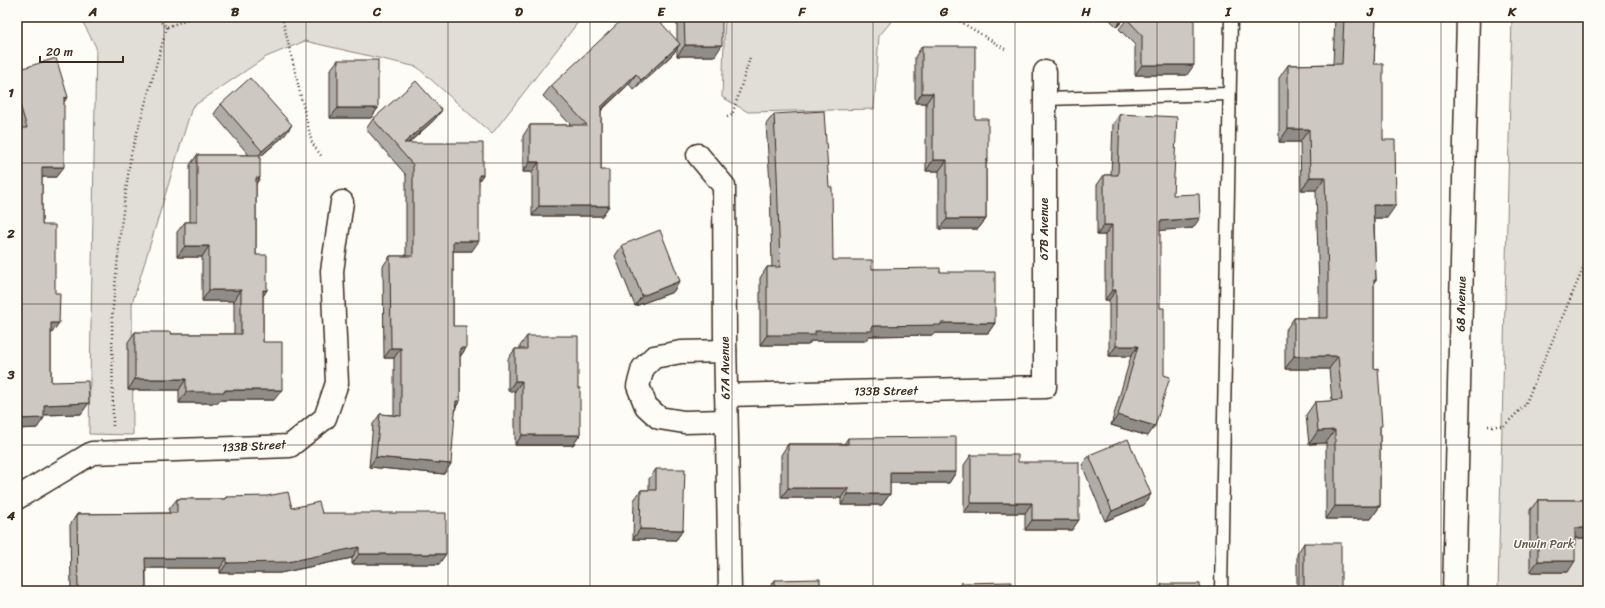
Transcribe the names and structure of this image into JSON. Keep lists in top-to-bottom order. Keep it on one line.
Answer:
{"streets":{"street":["67B Avenue","68 Avenue","67A Avenue","133B Street"]},"crossings":[["67B Avenue","133B Street"],["67A Avenue","133B Street"]],"parks":["Unwin Park"],"scale_bar":"20 m","grid":{"columns":["A","B","C","D","E","F","G","H","I","J","K"],"rows":["1","2","3","4"]}}
